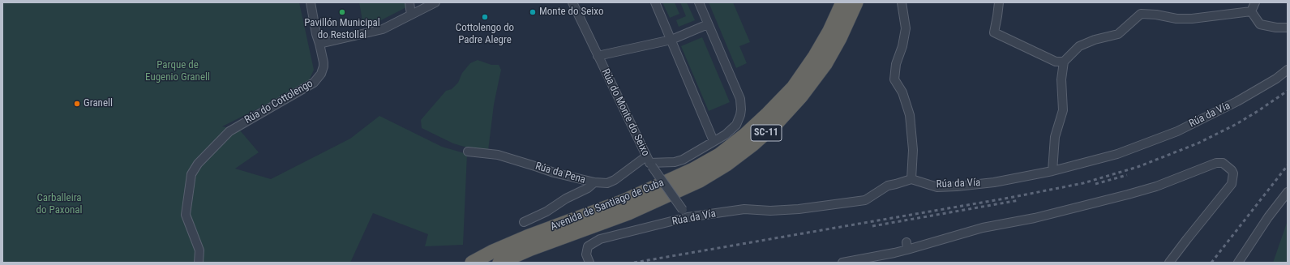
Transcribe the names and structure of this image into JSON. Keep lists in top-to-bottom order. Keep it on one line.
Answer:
{"streets":{"highway":["SC-11","Avenida de Santiago de Cuba"],"street":["Rúa do Cottolengo","Rúa do Monte do Seixo","Rúa da Vía","Rúa da Pena"]},"crossings":[["Rúa do Monte do Seixo","Rúa da Vía"],["Rúa do Monte do Seixo","Rúa da Pena"]],"parks":["Parque de Eugenio Granell","Carballeira do Paxonal"],"places":["Pavillón Municipal do Restollal","Monte do Seixo","Cottolengo do Padre Alegre","Granell"]}
